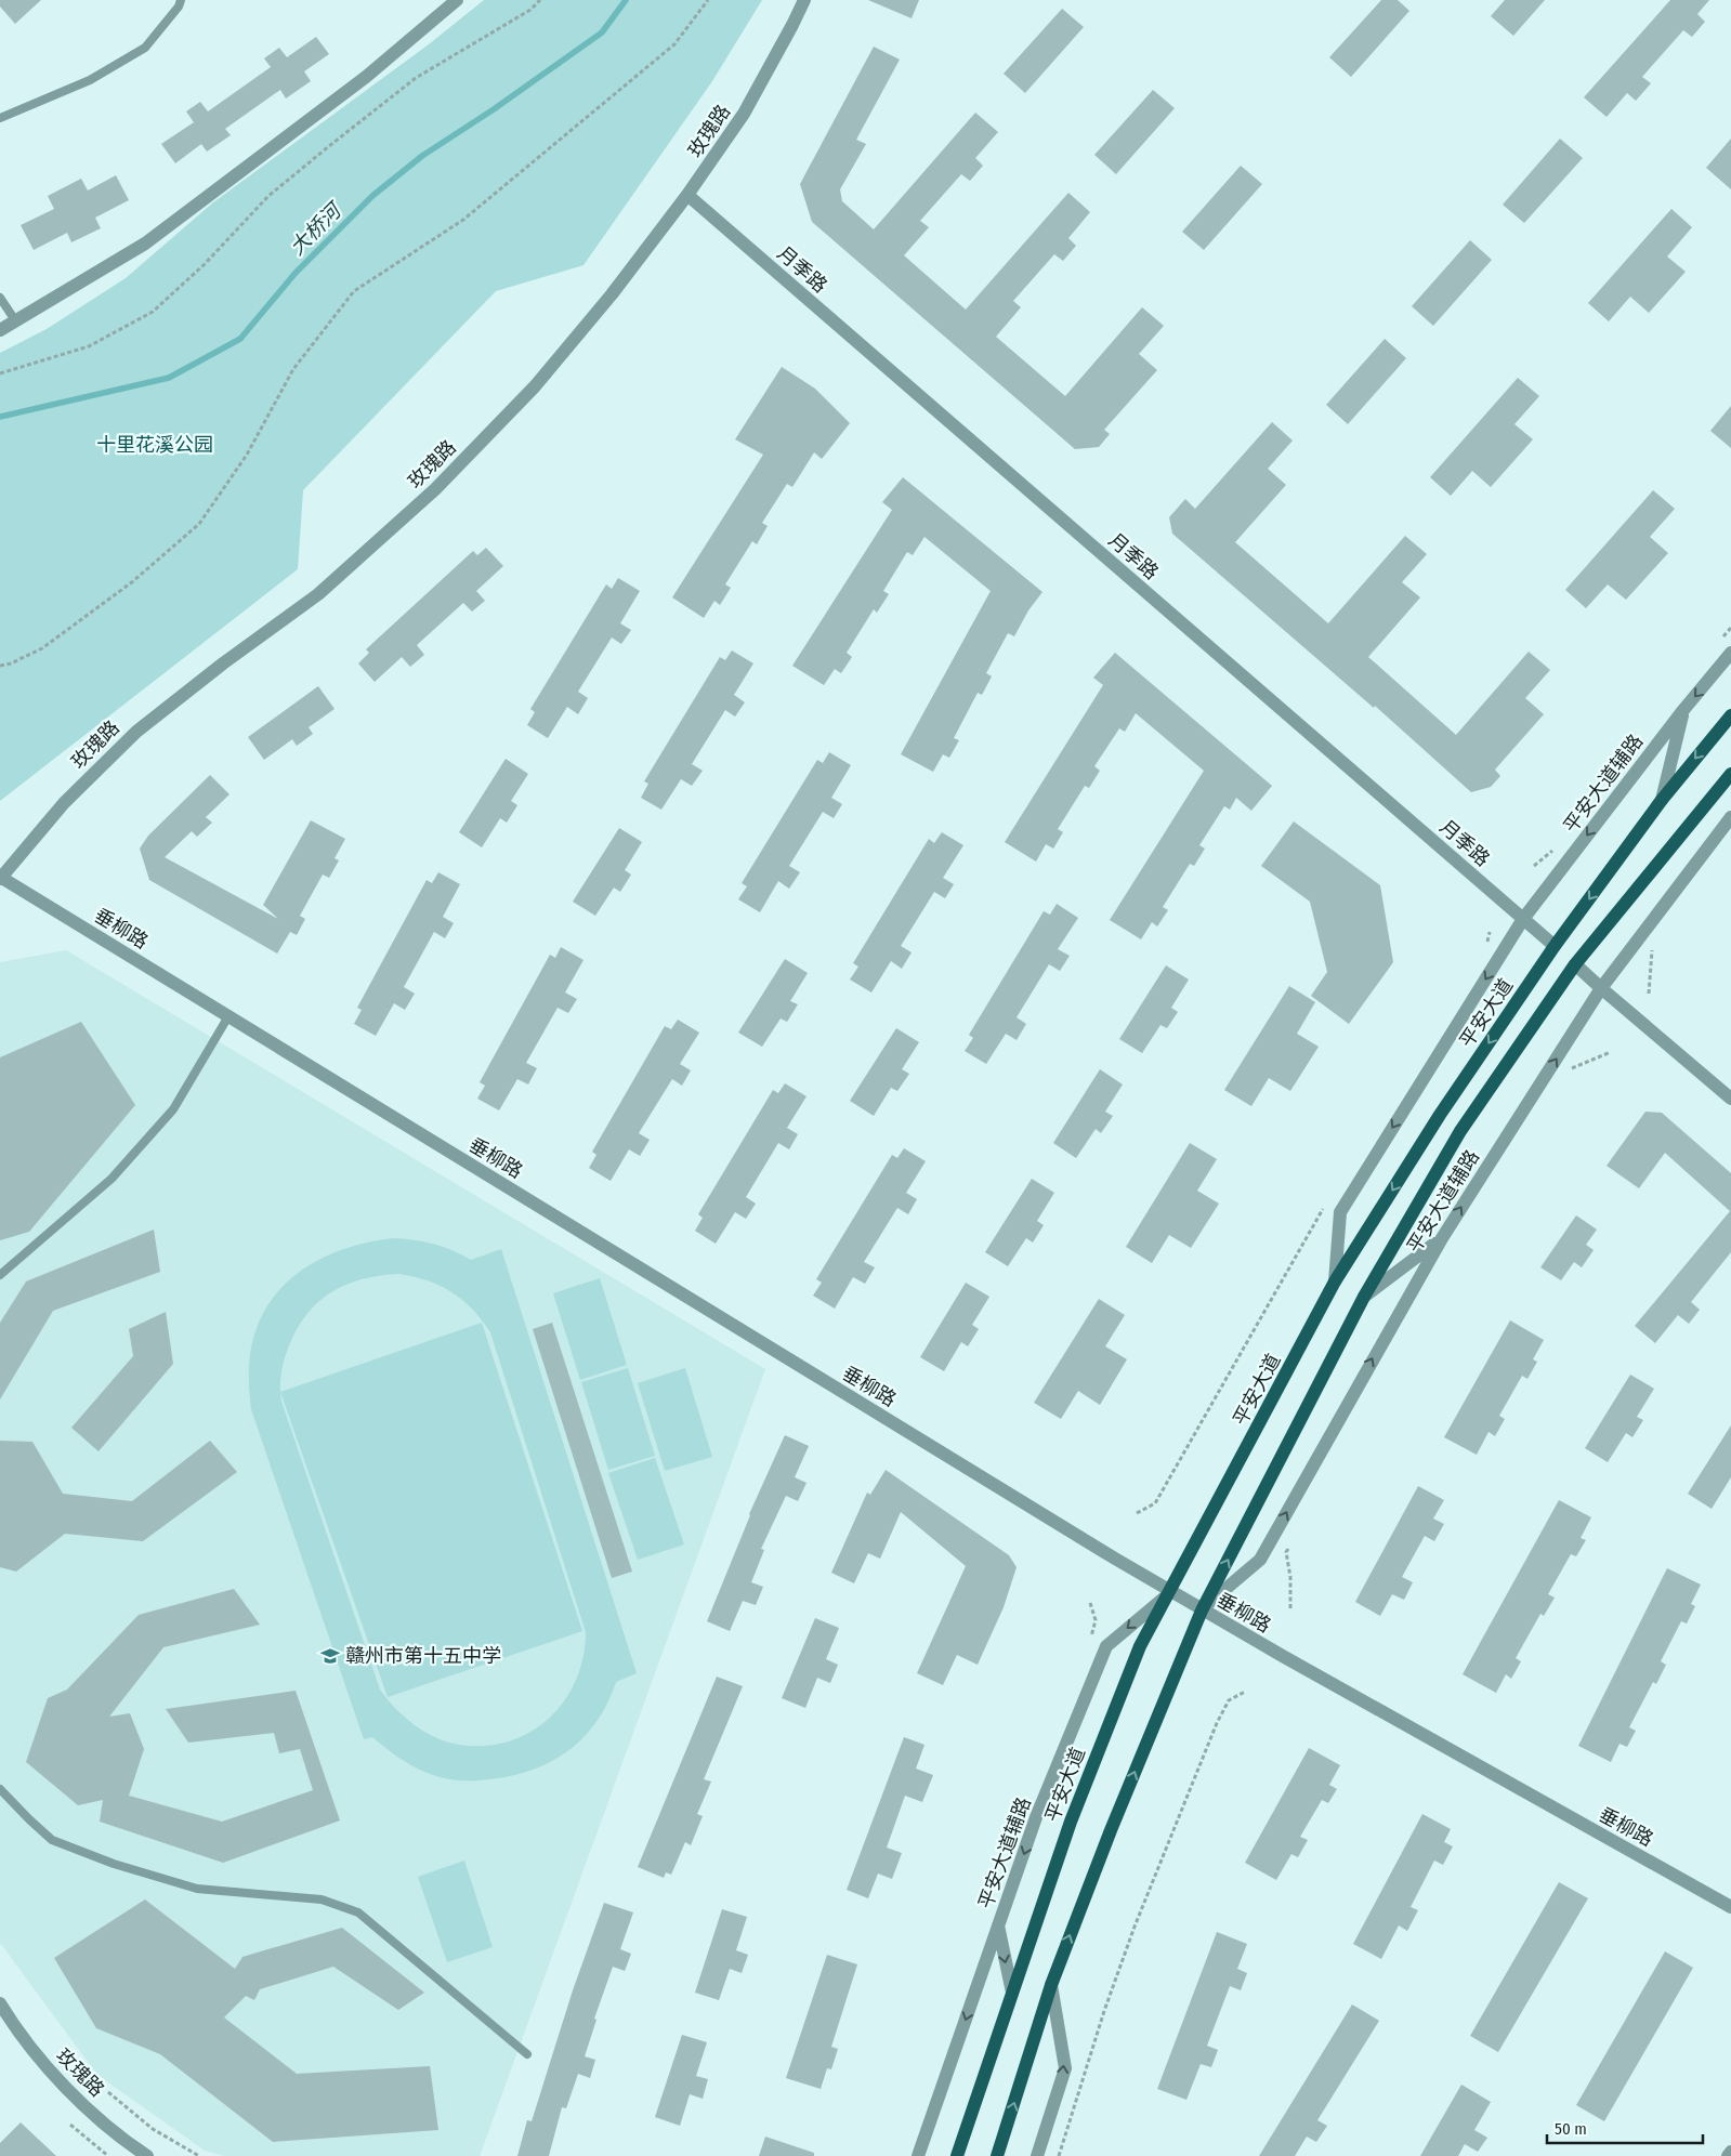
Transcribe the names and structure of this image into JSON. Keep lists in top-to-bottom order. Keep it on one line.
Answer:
{"streets":{"main road":["平安大道"],"street":["玫瑰路","月季路","平安大道辅路","垂柳路"]},"crossings":[["玫瑰路","月季路"],["玫瑰路","垂柳路"],["月季路","平安大道辅路"],["月季路","平安大道"],["平安大道辅路","垂柳路"],["平安大道辅路","平安大道"],["垂柳路","平安大道"]],"water":["大桥河"],"parks":["十里花溪公园"],"places":{"school or university":["赣州市第十五中学"]},"scale_bar":"50 m"}
